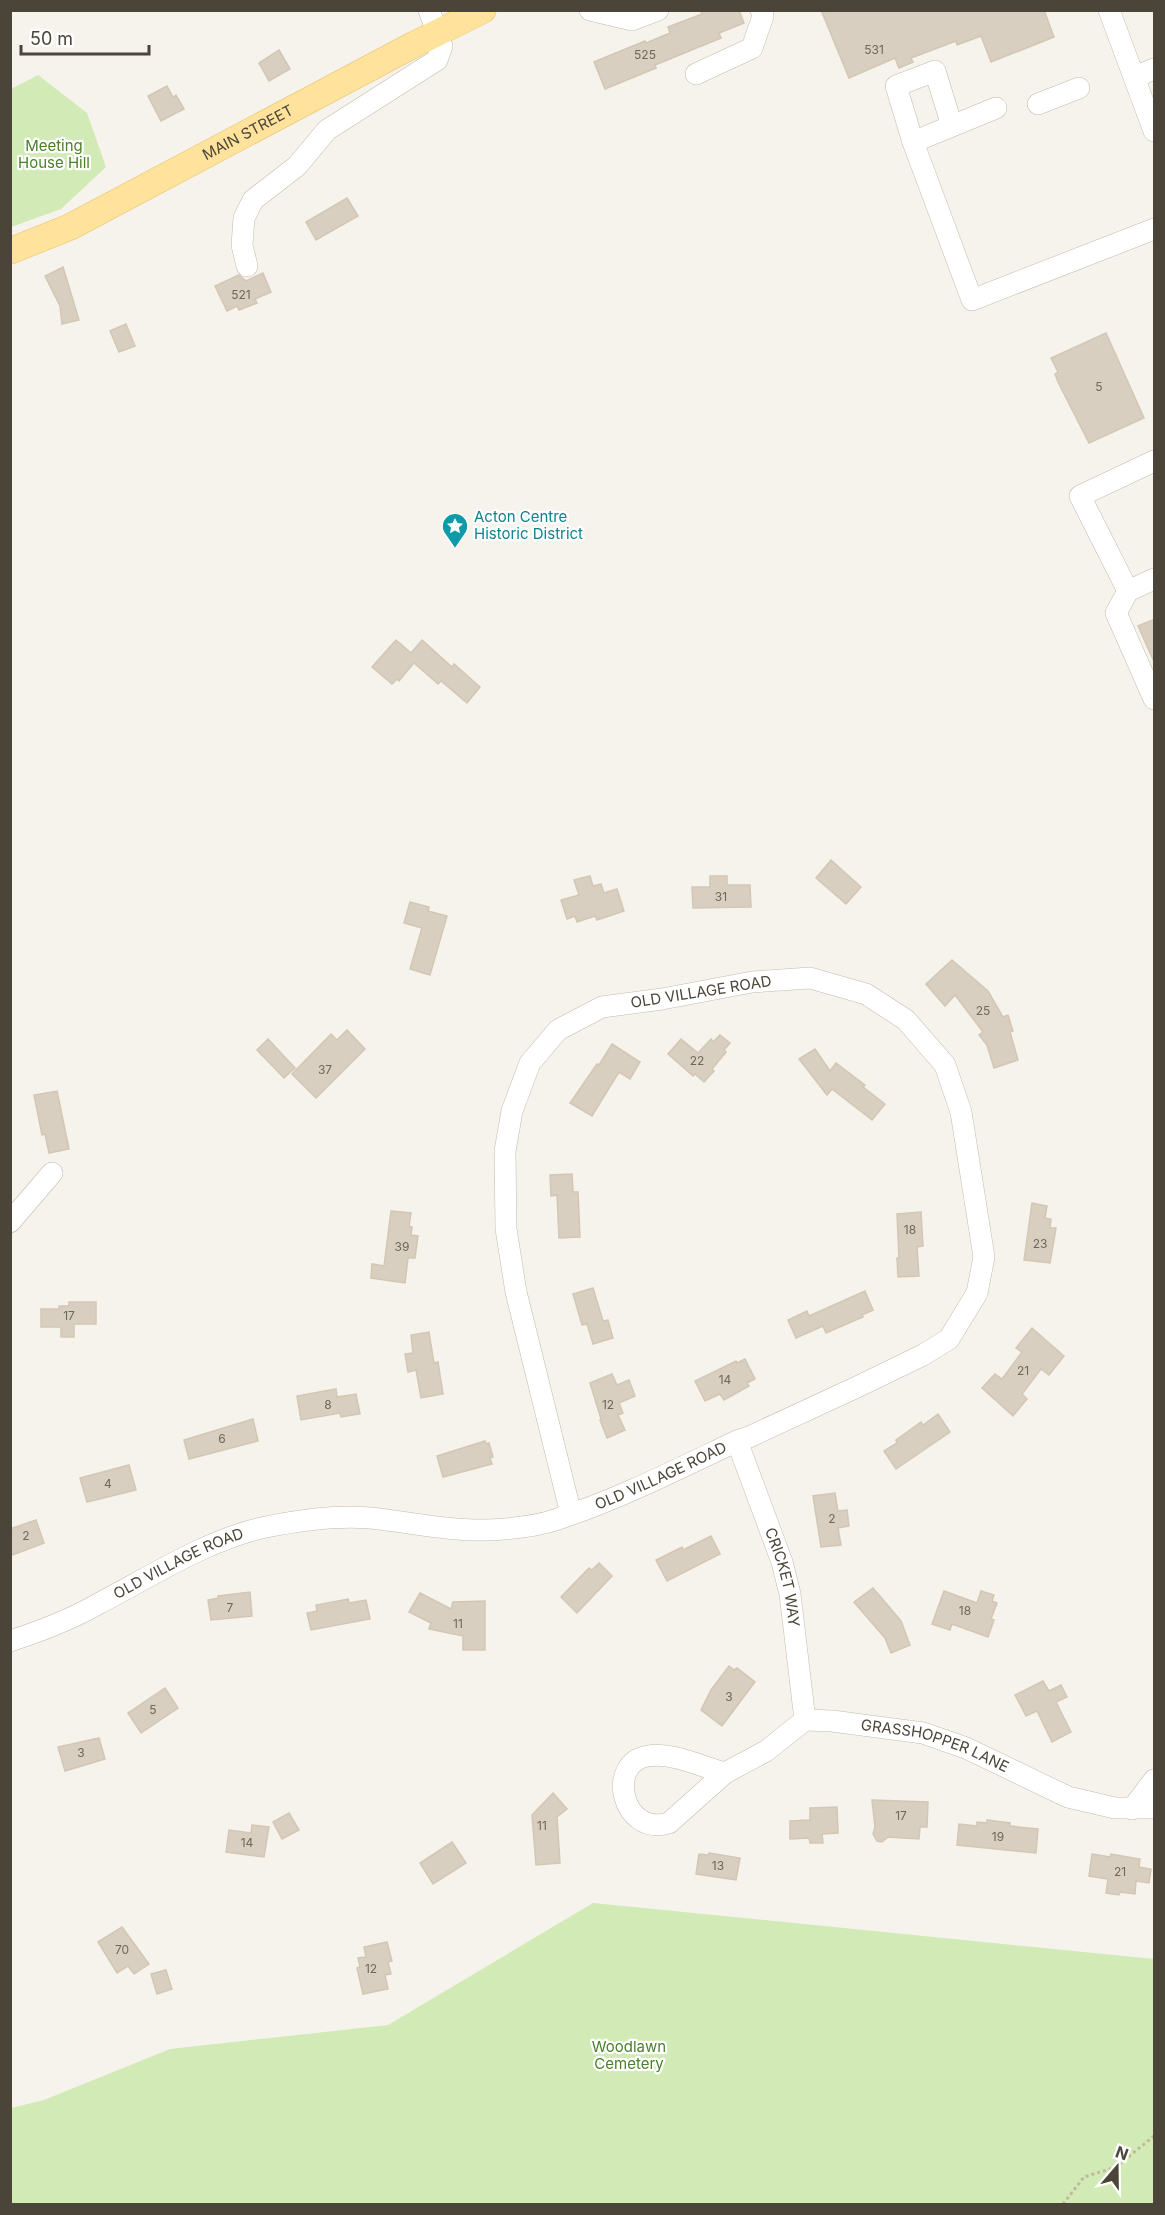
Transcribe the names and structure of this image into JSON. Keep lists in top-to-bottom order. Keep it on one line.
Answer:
{"streets":{"main road":["MAIN STREET"],"street":["OLD VILLAGE ROAD","CRICKET WAY","GRASSHOPPER LANE"]},"crossings":[["OLD VILLAGE ROAD","CRICKET WAY"],["CRICKET WAY","GRASSHOPPER LANE"]],"parks":["Meeting House Hill","Woodlawn Cemetery"],"places":{"place":["Acton Centre Historic District"]},"house_numbers":["531","525","521","5","31","25","22","37","18","23","39","17","21","14","8","12","6","4","2","2","7","18","11","3","5","3","17","11","19","14","13","21","70","12"],"scale_bar":"50 m","north":"top"}
